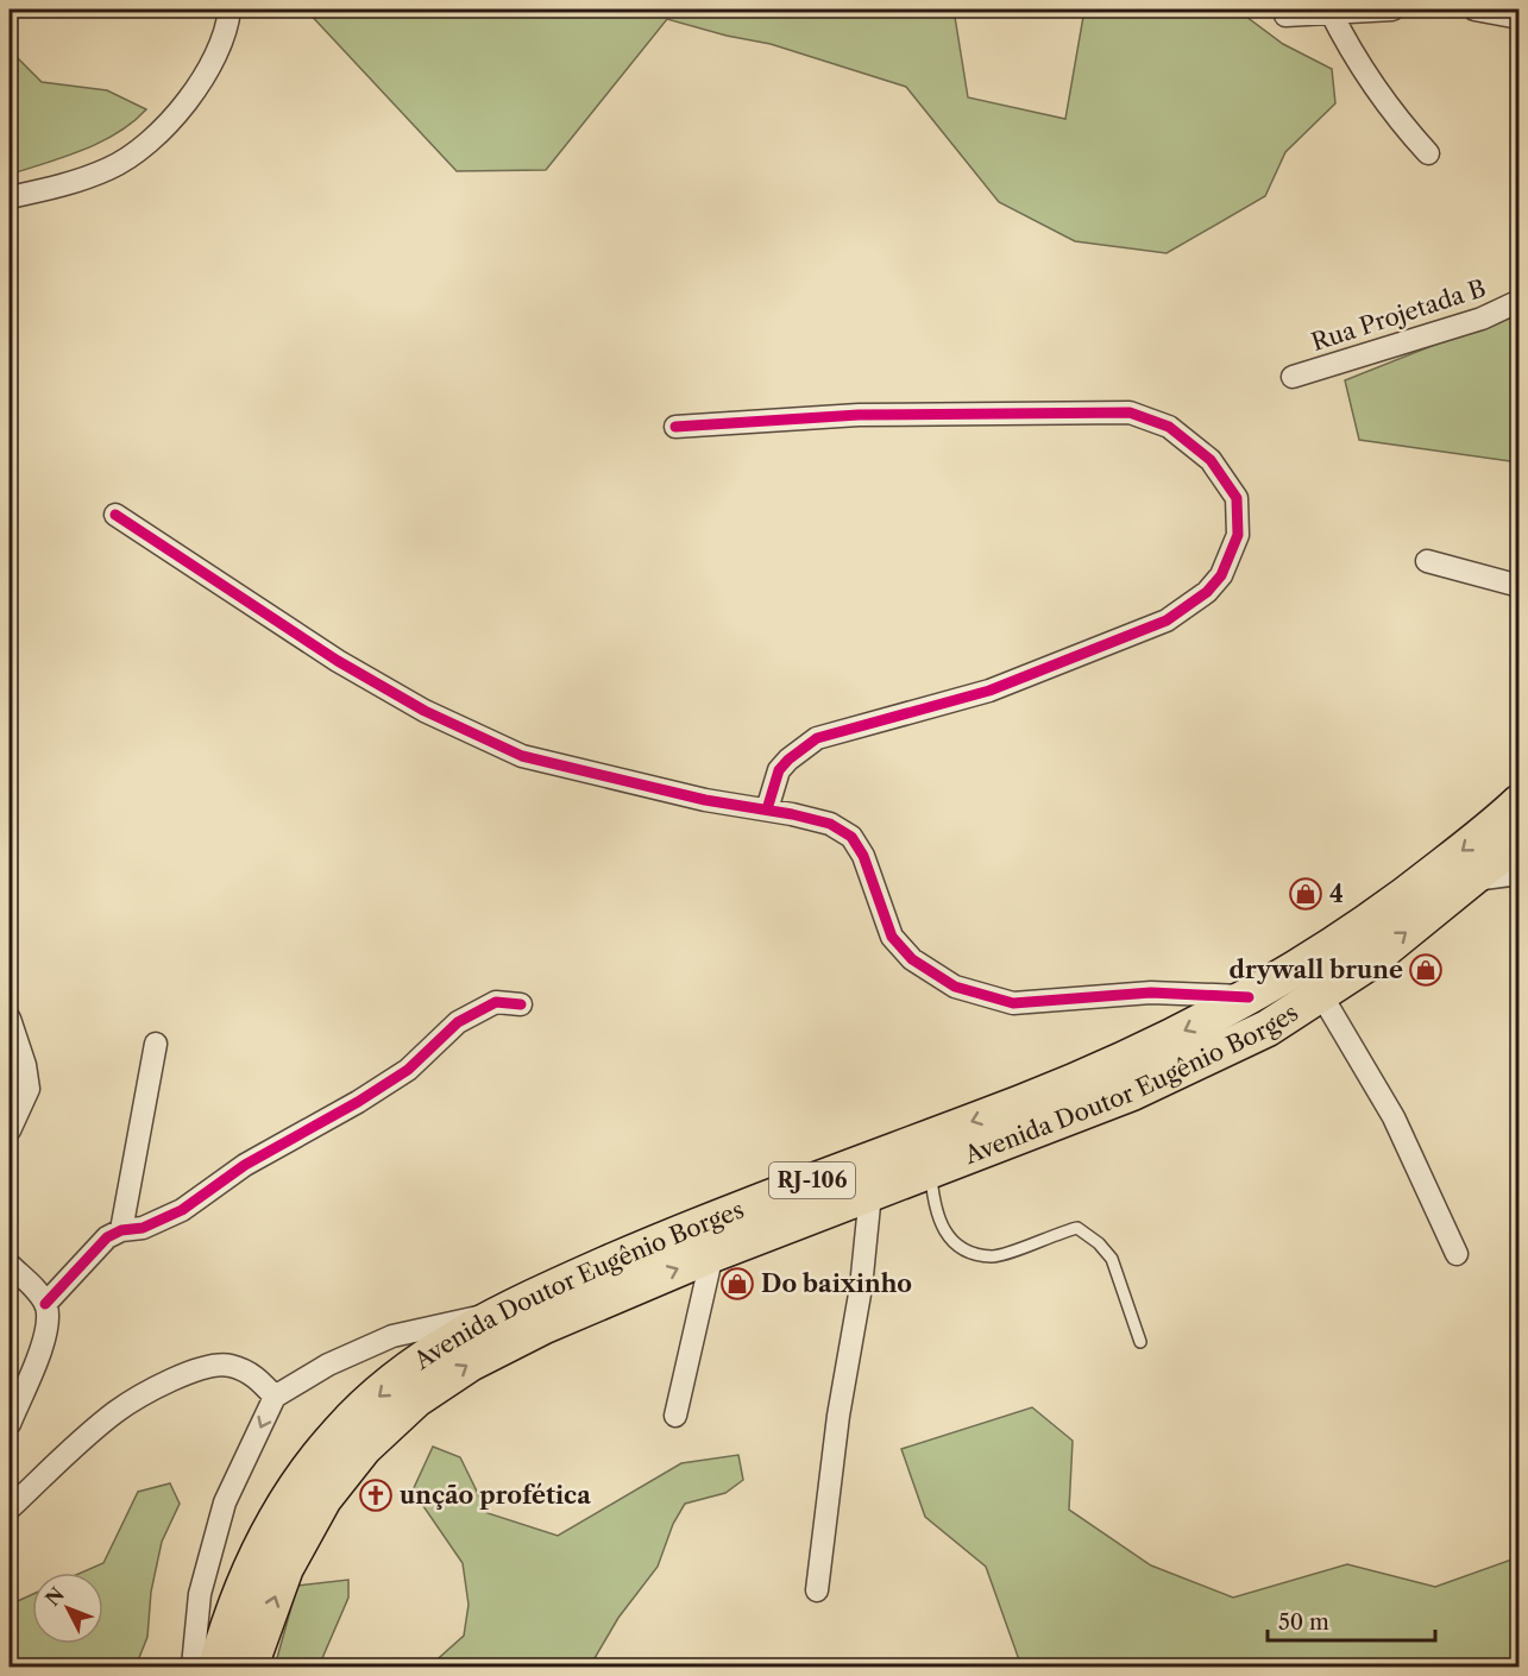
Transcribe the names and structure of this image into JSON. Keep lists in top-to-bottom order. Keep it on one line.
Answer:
{"streets":{"highway":["Avenida Doutor Eugênio Borges","RJ-106"],"street":["Rua Projetada B"]},"places":{"shop":["4","drywall brune","Do baixinho"],"church":["unção profética"]},"scale_bar":"50 m","north":"top left"}
